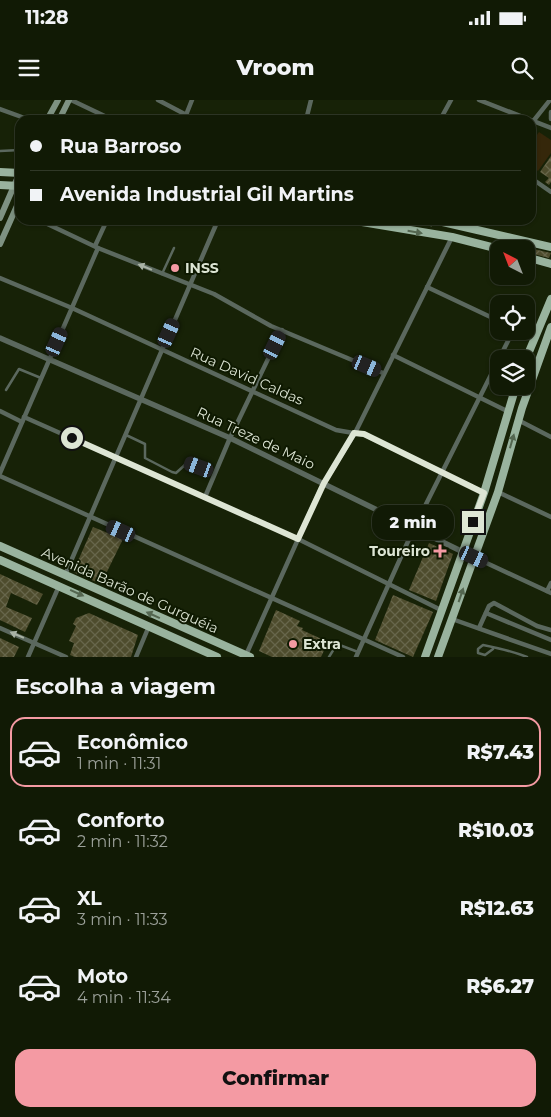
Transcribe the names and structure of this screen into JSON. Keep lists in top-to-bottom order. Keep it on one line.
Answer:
{"streets":{"main road":["Avenida Barão de Gurguéia"],"street":["Rua David Caldas","Rua Treze de Maio"]},"places":{"other":["INSS","Extra"],"health":["Toureiro"]},"north":"top left","page":{"status":"11:28","header":"Vroom","banner":["Rua Barroso","Avenida Industrial Gil Martins"],"bubble":"2 min","heading":"Escolha a viagem","list":[{"name":"Econômico","note":"1 min · 11:31","value":"R$7.43"},{"name":"Conforto","note":"2 min · 11:32","value":"R$10.03"},{"name":"XL","note":"3 min · 11:33","value":"R$12.63"},{"name":"Moto","note":"4 min · 11:34","value":"R$6.27"}],"buttons":"Confirmar"}}
